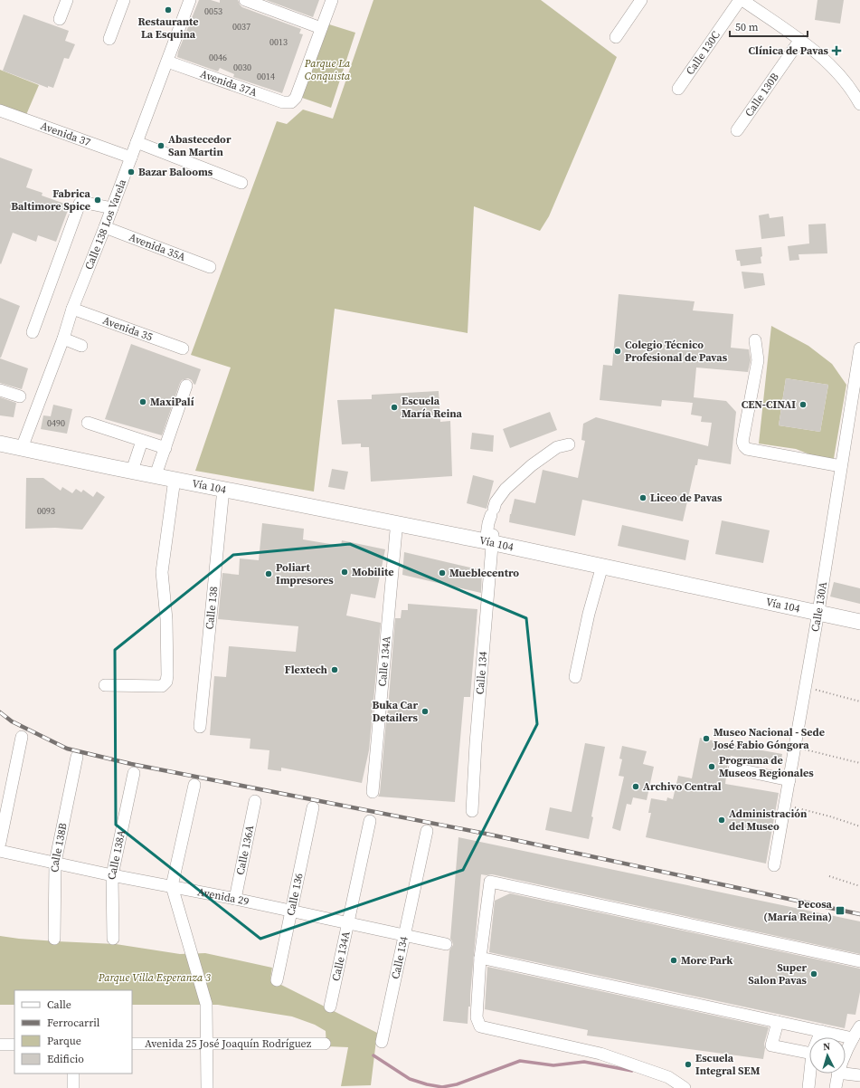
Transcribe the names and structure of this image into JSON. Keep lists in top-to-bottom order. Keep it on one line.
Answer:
{"streets":{"main road":["Vía 104"],"street":["Calle 130C","Avenida 37A","Calle 130B","Avenida 37","Calle 138 Los Varela","Avenida 35A","Avenida 35","Calle 138","Calle 130A","Calle 134A","Calle 134","Calle 138B","Calle 136A","Calle 138A","Calle 136","Avenida 29","Avenida 25 José Joaquín Rodríguez"]},"crossings":[["Avenida 37A","Calle 138 Los Varela"],["Avenida 37","Calle 138 Los Varela"],["Calle 138 Los Varela","Avenida 35A"],["Calle 138 Los Varela","Avenida 35"],["Calle 138 Los Varela","Vía 104"],["Vía 104","Calle 138"],["Vía 104","Calle 130A"],["Vía 104","Calle 134"],["Calle 134A","Avenida 29"],["Calle 134","Avenida 29"],["Calle 138B","Avenida 29"],["Calle 136A","Avenida 29"],["Calle 138A","Avenida 29"],["Calle 136","Avenida 29"]],"parks":["Parque La Conquista","Parque Villa Esperanza 3"],"places":{"other":["Restaurante La Esquina","Abastecedor San Martin","Bazar Balooms","Fabrica Baltimore Spice","Colegio Técnico Profesional de Pavas","MaxiPalí","CEN-CINAI","Escuela María Reina","Liceo de Pavas","Mobilite","Mueblecentro","Poliart Impresores","Flextech","Buka Car Detailers","Museo Nacional - Sede José Fabio Góngora","Programa de Museos Regionales","Archivo Central","Administración del Museo","More Park","Super Salon Pavas","Escuela Integral SEM"],"health":["Clínica de Pavas"],"transit":["Pecosa (María Reina)"]},"house_numbers":["0053","0037","0013","0046","0030","0014","0490","0093"],"legend":["Calle","Ferrocarril","Parque","Edificio"],"scale_bar":"50 m","north":"top"}
